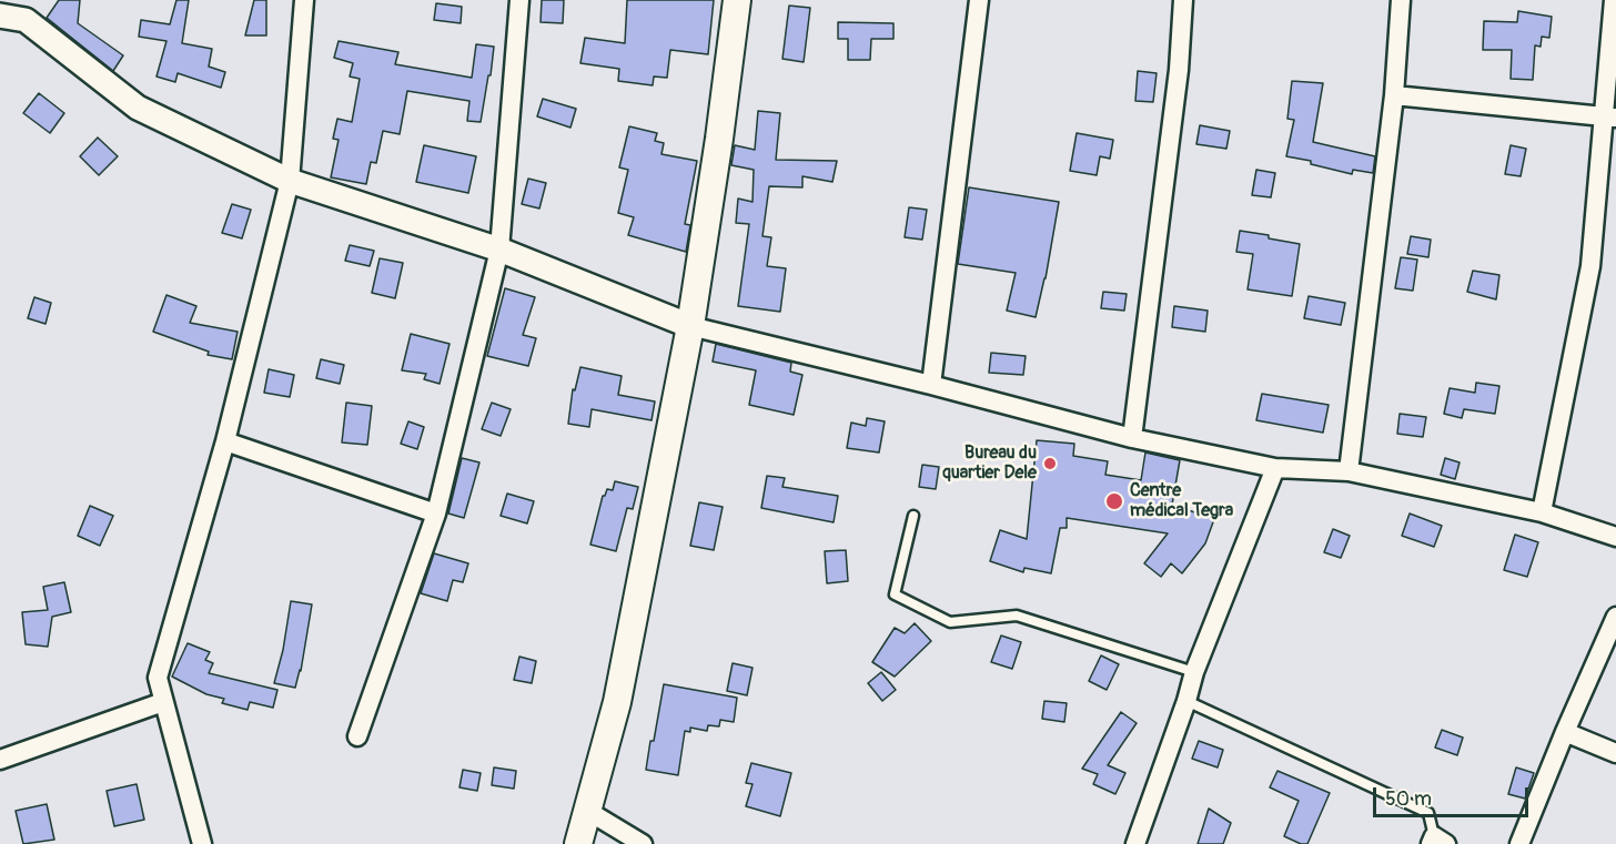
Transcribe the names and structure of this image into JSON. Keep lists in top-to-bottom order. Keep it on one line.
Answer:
{"places":["Bureau du quartier Dele","Centre médical Tegra"],"scale_bar":"50 m"}
